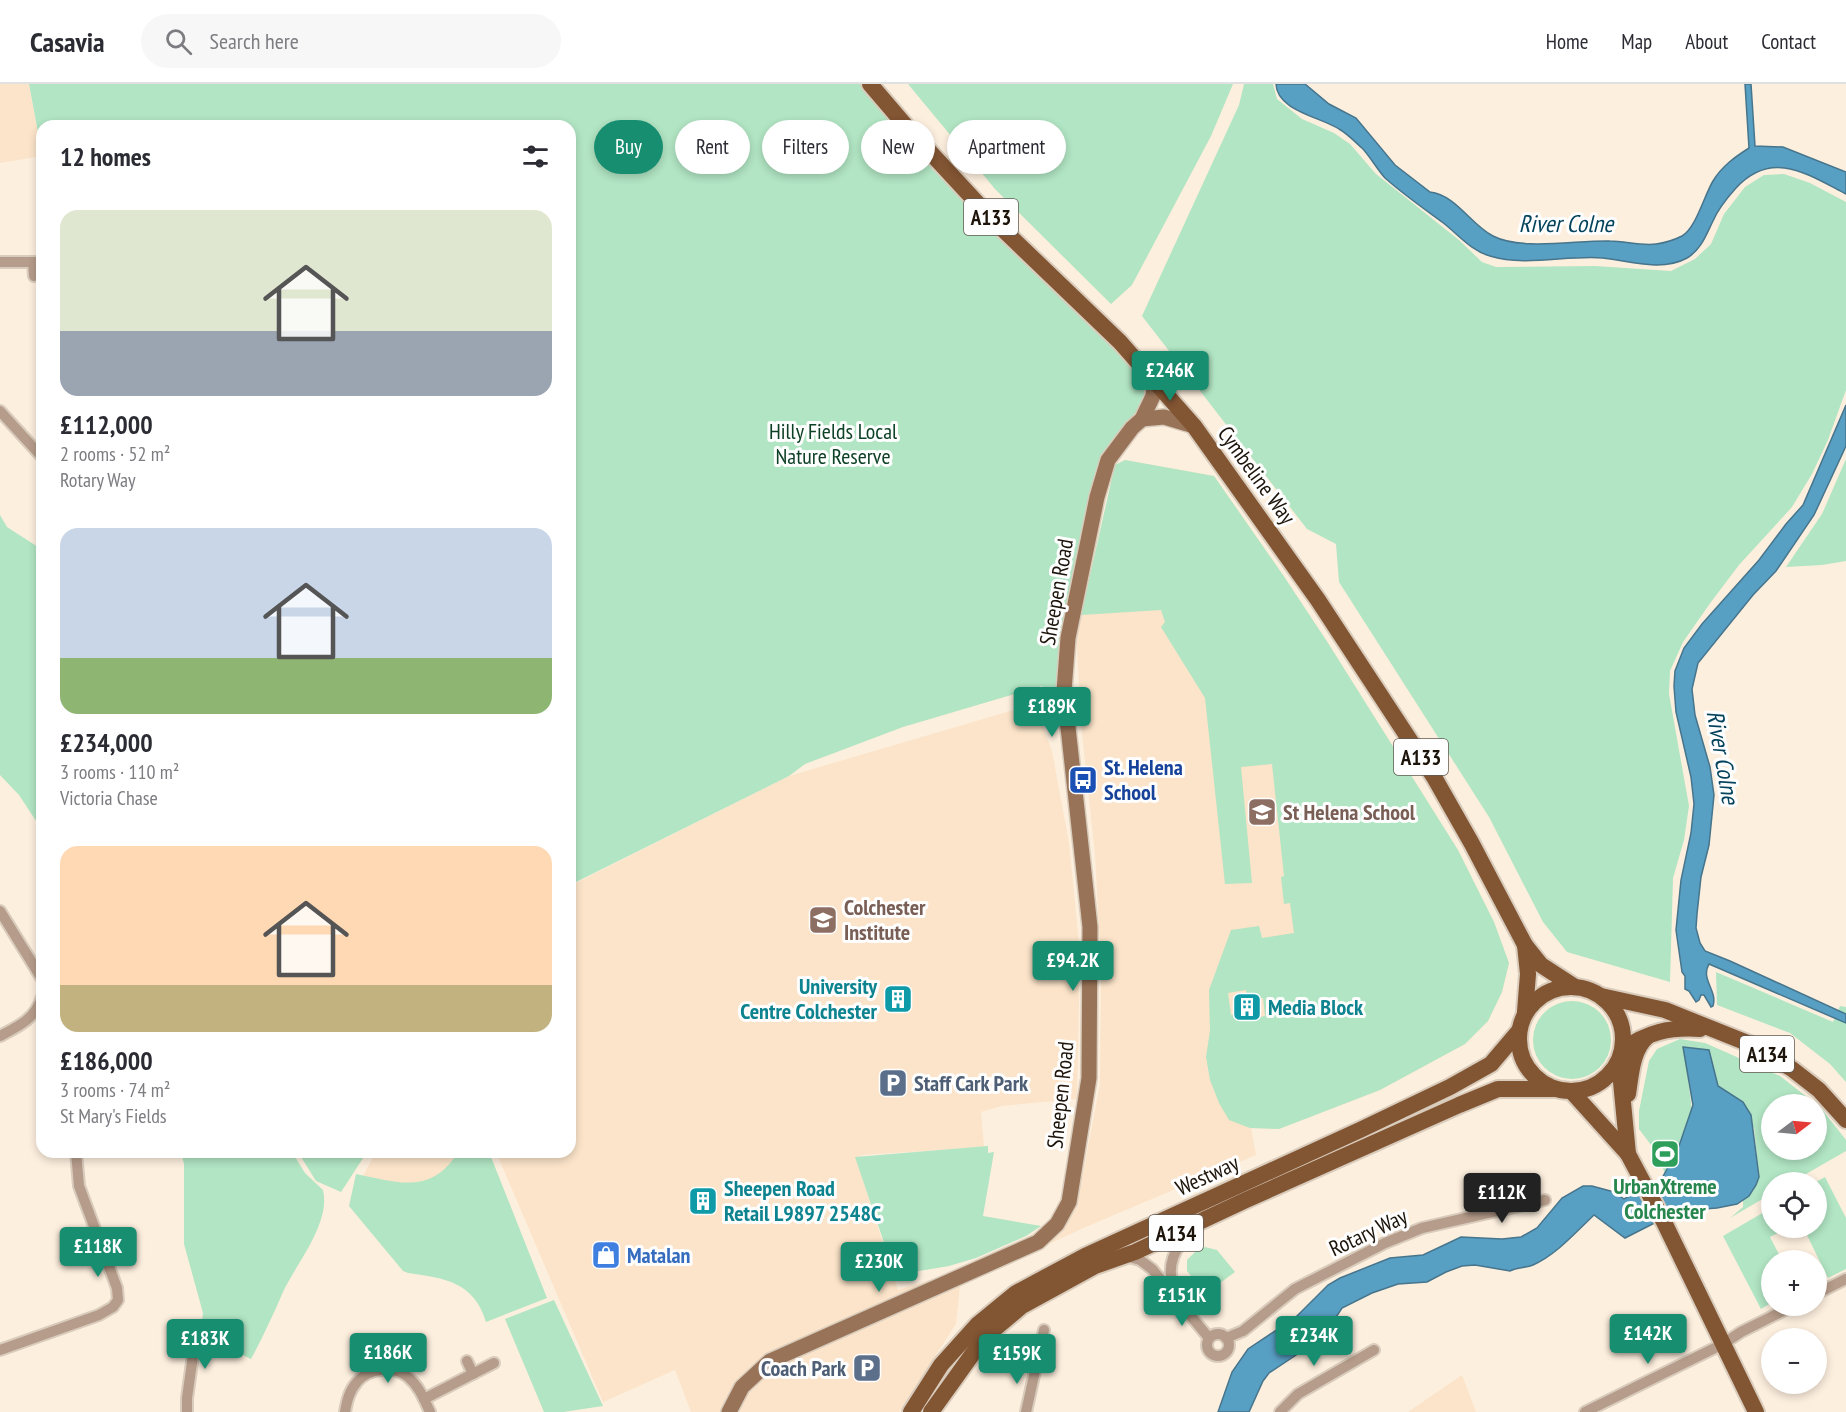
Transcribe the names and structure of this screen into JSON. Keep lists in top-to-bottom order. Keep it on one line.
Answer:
{"streets":{"main road":["A133","Cymbeline Way","A134","Westway"],"street":["Sheepen Road","Rotary Way"]},"crossings":[["A133","Cymbeline Way"],["A133","A134"],["A133","Westway"],["Cymbeline Way","Sheepen Road"],["A134","Westway"]],"water":["River Colne"],"parks":["Hilly Fields Local Nature Reserve"],"places":{"bus stop":["St. Helena School"],"school or university":["St Helena School","Colchester Institute"],"building":["University Centre Colchester","Media Block","Sheepen Road Retail L9897 2548C"],"parking":["Staff Cark Park","Coach Park"],"sports":["UrbanXtreme Colchester"],"shop":["Matalan"]},"north":"right","page":{"header":"Casavia","search":"Search here","nav":["Home","Map","About","Contact"],"chip":["Buy","Rent","Filters","New","Apartment"],"heading":"12 homes","list":[{"name":"£112,000","note":"2 rooms · 52 m² · Rotary Way"},{"name":"£234,000","note":"3 rooms · 110 m² · Victoria Chase"},{"name":"£186,000","note":"3 rooms · 74 m² · St Mary's Fields"}],"price":["£246K","£189K","£94.2K","£112K","£118K","£230K","£151K","£142K","£234K","£183K","£186K","£159K"],"map_buttons":["+","−"]}}
